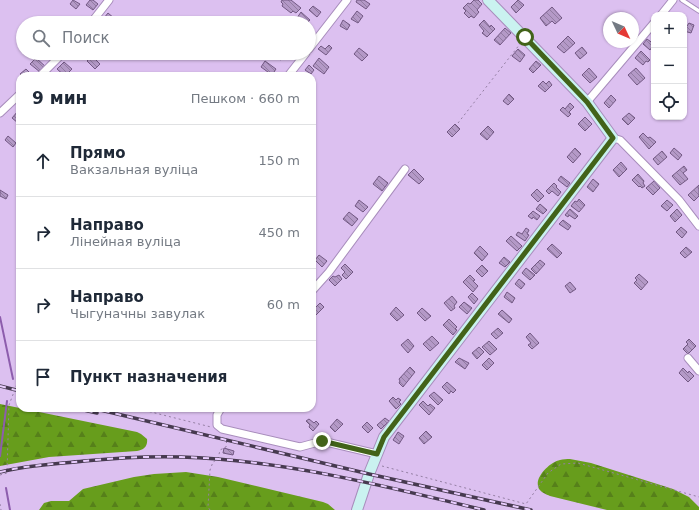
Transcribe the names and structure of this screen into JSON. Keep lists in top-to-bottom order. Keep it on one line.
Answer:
{"north":"bottom right","page":{"map_buttons":["+","−"],"search":"Поиск","heading":["9 мин","Пешком · 660 m"],"list":[["Прямо","Вакзальная вуліца","150 m"],["Направо","Лінейная вуліца","450 m"],["Направо","Чыгуначны завулак","60 m"],"Пункт назначения"]}}
